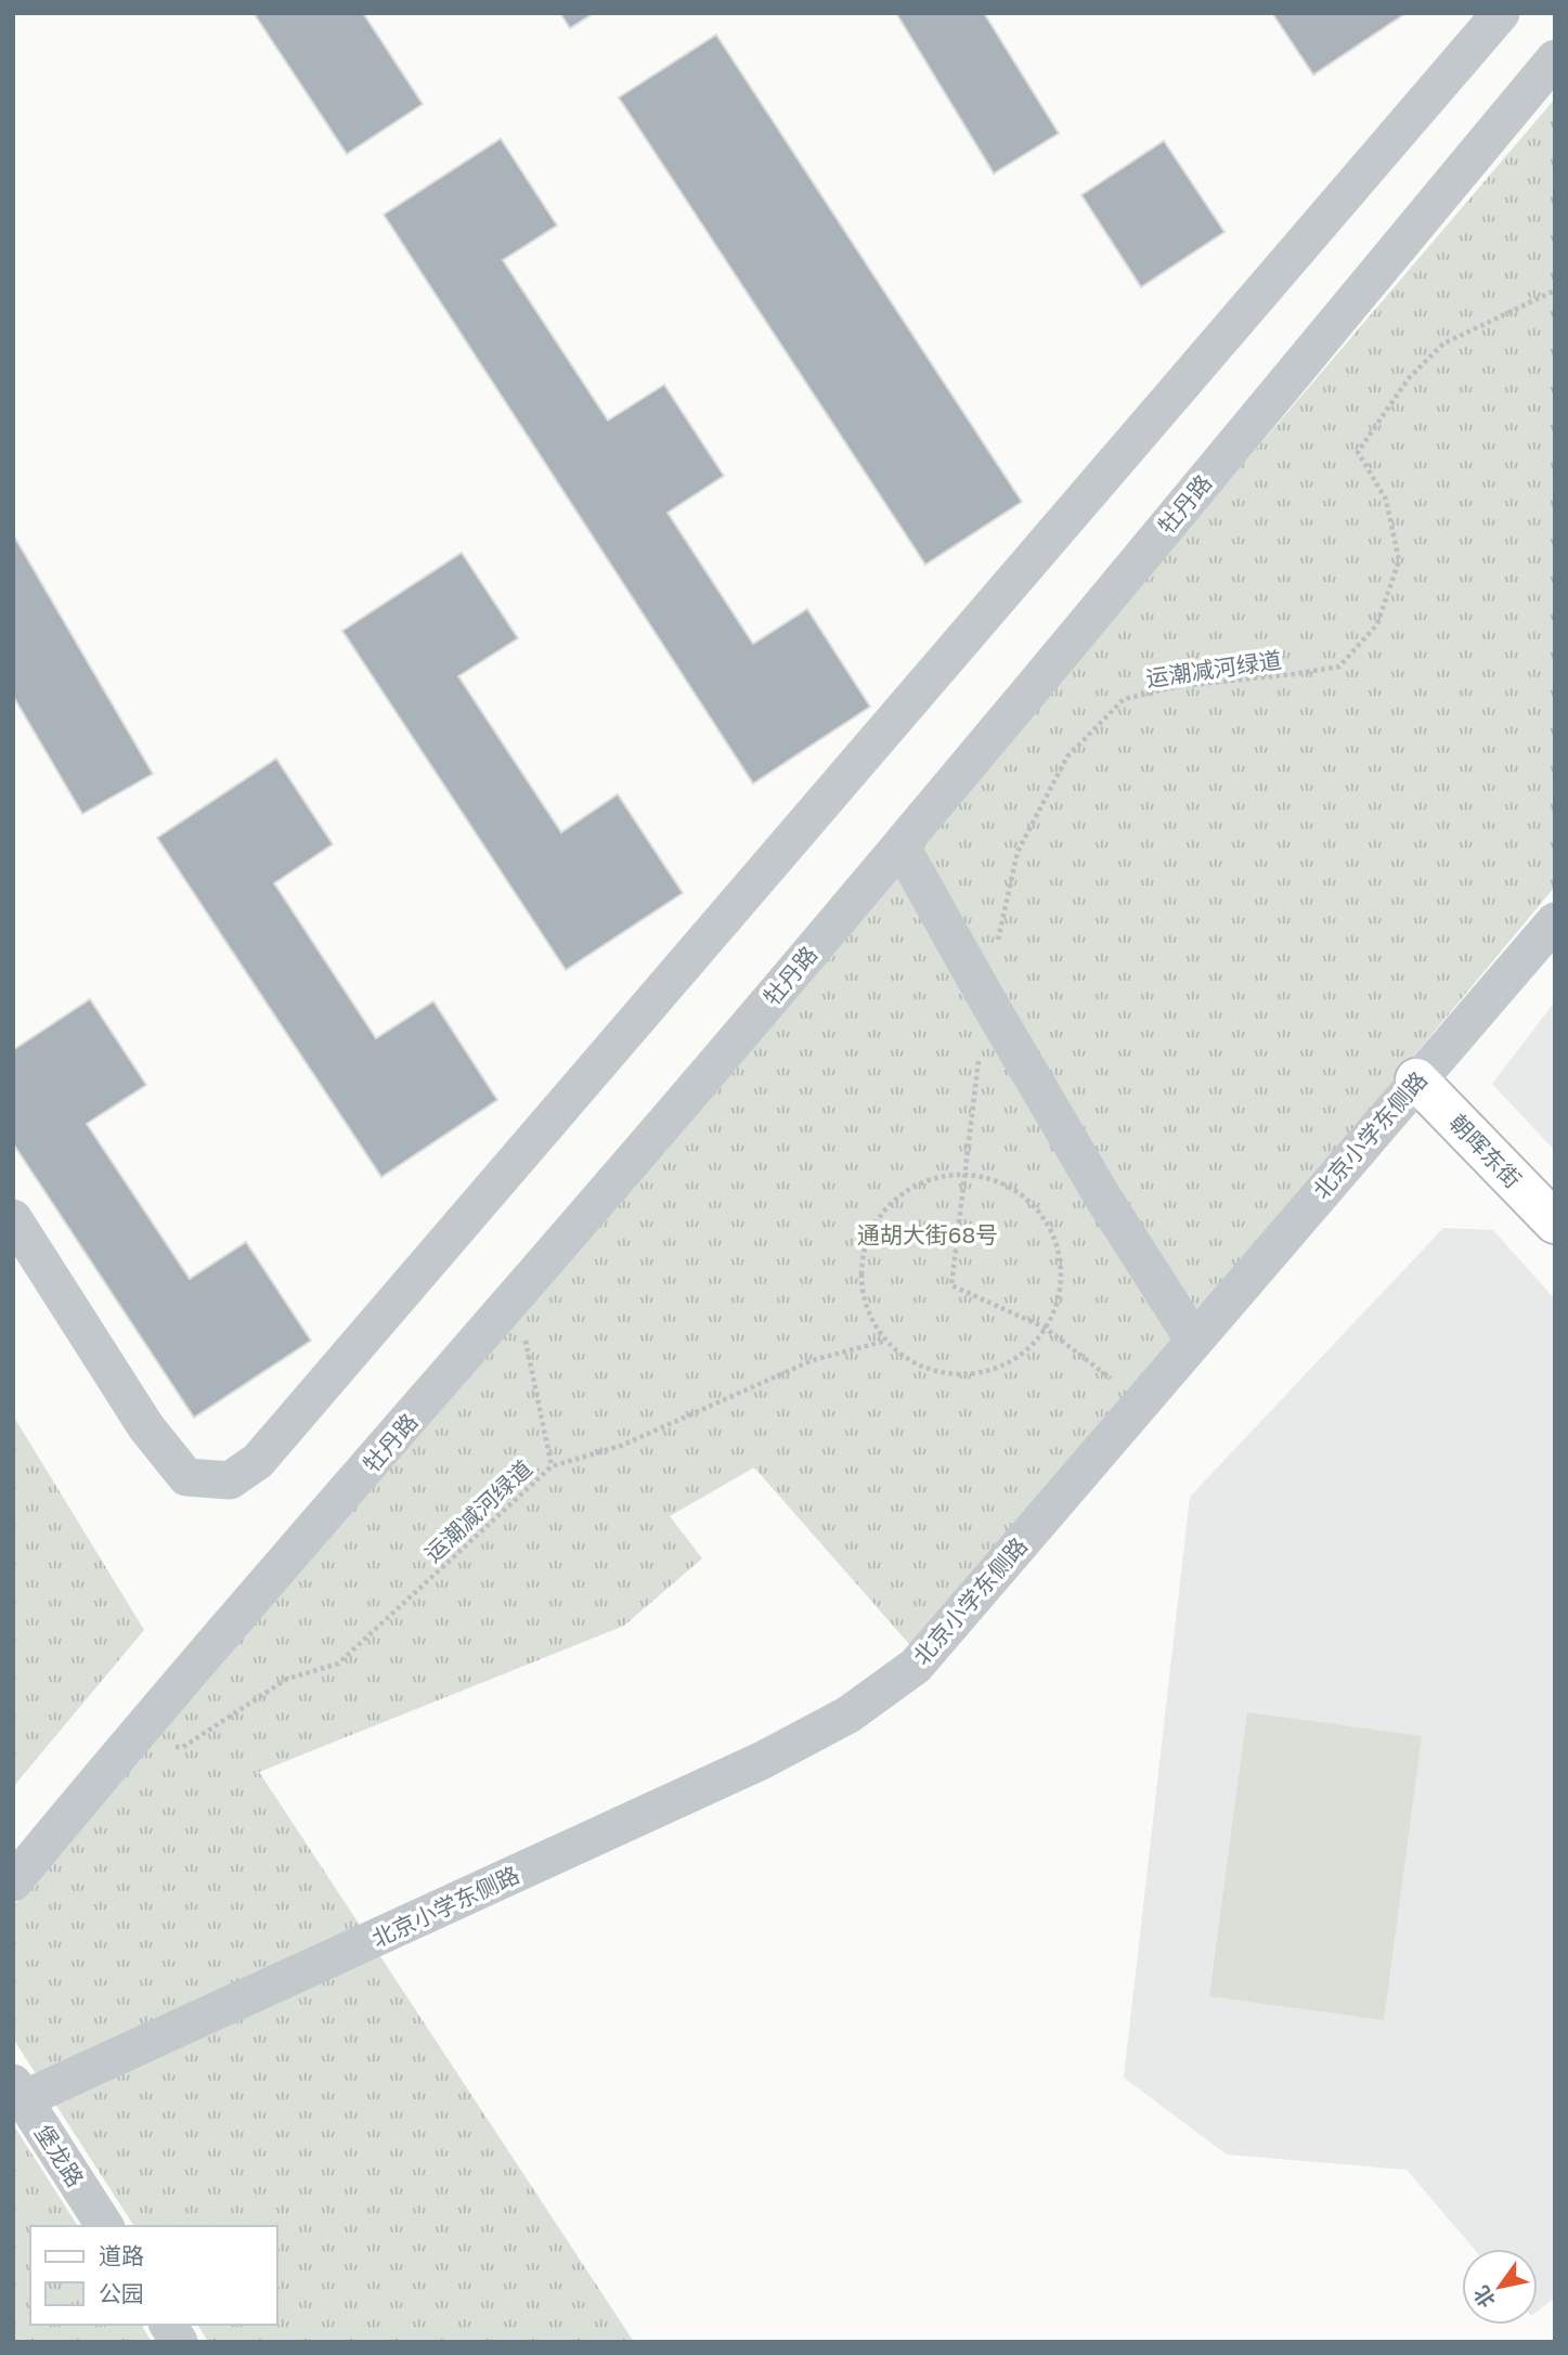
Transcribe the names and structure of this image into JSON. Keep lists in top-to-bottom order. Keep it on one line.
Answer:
{"streets":{"street":["牡丹路","北京小学东侧路","朝晖东街","堡龙路"],"path":["运潮减河绿道"]},"crossings":[["牡丹路","运潮减河绿道"],["北京小学东侧路","朝晖东街"],["北京小学东侧路","堡龙路"]],"parks":["通胡大街68号"],"legend":["道路","公园"],"north":"bottom left"}
